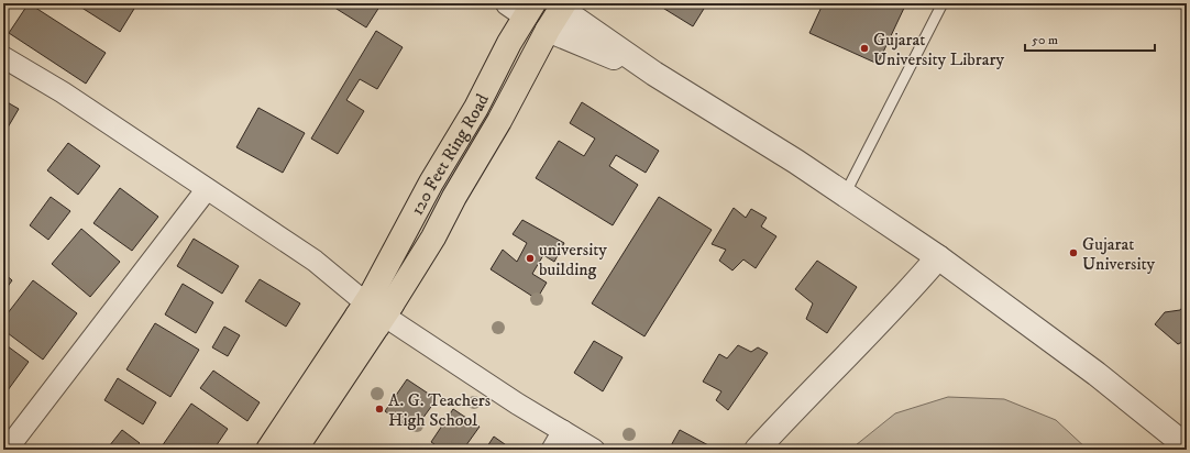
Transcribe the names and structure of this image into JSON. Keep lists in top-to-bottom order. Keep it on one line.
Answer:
{"streets":{"main road":["120 Feet Ring Road"]},"places":["Gujarat University Library","Gujarat University","university building","A. G. Teachers High School"],"scale_bar":"50 m"}
